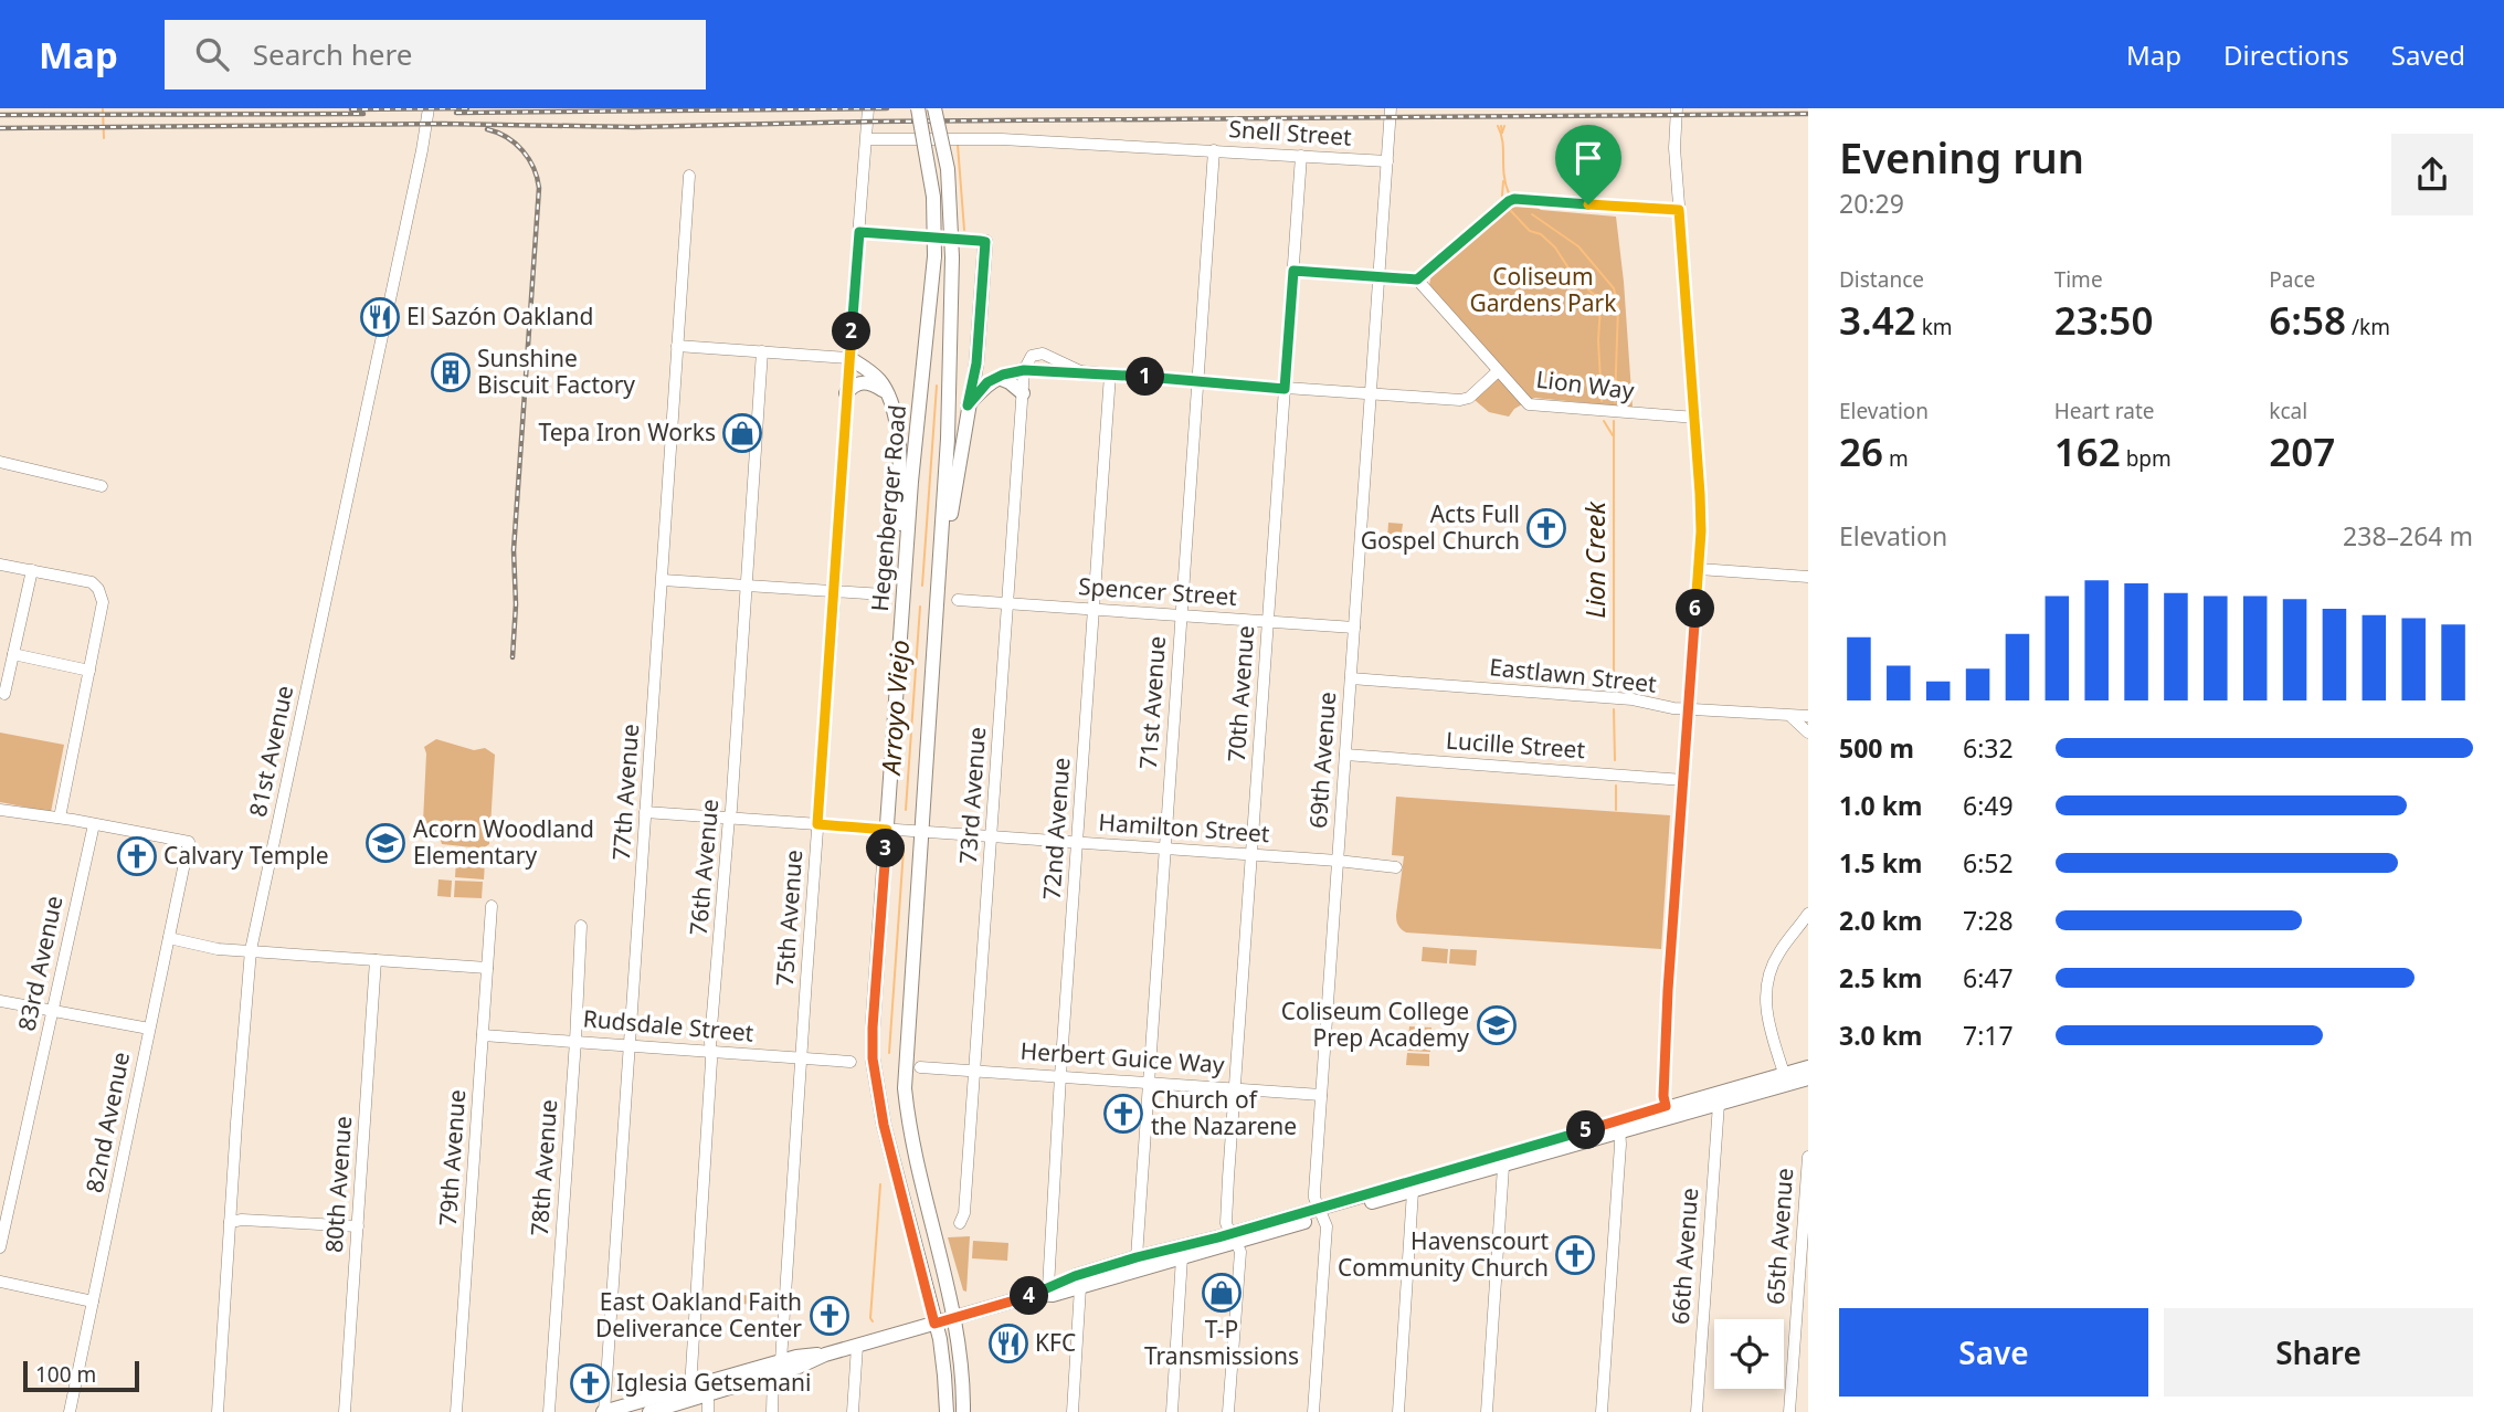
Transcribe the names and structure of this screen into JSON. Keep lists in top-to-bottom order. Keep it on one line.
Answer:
{"streets":{"main road":["Hegenberger Road"],"street":["Snell Street","Lion Way","Spencer Street","Eastlawn Street","70th Avenue","71st Avenue","Lucille Street","81st Avenue","69th Avenue","77th Avenue","73rd Avenue","72nd Avenue","Hamilton Street","76th Avenue","75th Avenue","83rd Avenue","Rudsdale Street","Herbert Guice Way","82nd Avenue","79th Avenue","78th Avenue","80th Avenue","65th Avenue","66th Avenue"]},"crossings":[["Snell Street","70th Avenue"],["Snell Street","71st Avenue"],["Snell Street","69th Avenue"],["Snell Street","75th Avenue"],["Hegenberger Road","Hamilton Street"],["Spencer Street","70th Avenue"],["Spencer Street","71st Avenue"],["Spencer Street","69th Avenue"],["Spencer Street","73rd Avenue"],["Spencer Street","72nd Avenue"],["Eastlawn Street","69th Avenue"],["70th Avenue","Hamilton Street"],["70th Avenue","Herbert Guice Way"],["71st Avenue","Hamilton Street"],["71st Avenue","Herbert Guice Way"],["Lucille Street","69th Avenue"],["69th Avenue","Hamilton Street"],["69th Avenue","Herbert Guice Way"],["77th Avenue","Hamilton Street"],["77th Avenue","Rudsdale Street"],["73rd Avenue","Hamilton Street"],["73rd Avenue","Herbert Guice Way"],["72nd Avenue","Hamilton Street"],["72nd Avenue","Herbert Guice Way"],["Hamilton Street","76th Avenue"],["Hamilton Street","75th Avenue"],["76th Avenue","Rudsdale Street"],["75th Avenue","Rudsdale Street"],["83rd Avenue","82nd Avenue"],["Rudsdale Street","79th Avenue"],["Rudsdale Street","78th Avenue"]],"water":["Lion Creek","Arroyo Viejo"],"parks":["Coliseum Gardens Park"],"places":{"restaurant":["El Sazón Oakland","KFC"],"building":["Sunshine Biscuit Factory"],"shop":["Tepa Iron Works","T-P Transmissions"],"church":["Acts Full Gospel Church","Calvary Temple","Church of the Nazarene","Havenscourt Community Church","East Oakland Faith Deliverance Center","Iglesia Getsemani"],"school or university":["Acorn Woodland Elementary","Coliseum College Prep Academy"]},"scale_bar":"100 m","page":{"header":"Map","search":"Search here","nav":["Map","Directions","Saved"],"heading":["Evening run","20:29"],"stats":[["Distance","3.42 km"],["Time","23:50"],["Pace","6:58 /km"],["Elevation","26 m"],["Heart rate","162 bpm"],["kcal","207"]],"pins":["2","1","6","3","5","4"],"chart":["Elevation","238–264 m"],"list":[{"name":"500 m","note":"6:32"},{"name":"1.0 km","note":"6:49"},{"name":"1.5 km","note":"6:52"},{"name":"2.0 km","note":"7:28"},{"name":"2.5 km","note":"6:47"},{"name":"3.0 km","note":"7:17"}],"buttons":["Save","Share"],"scale":"100 m"}}
